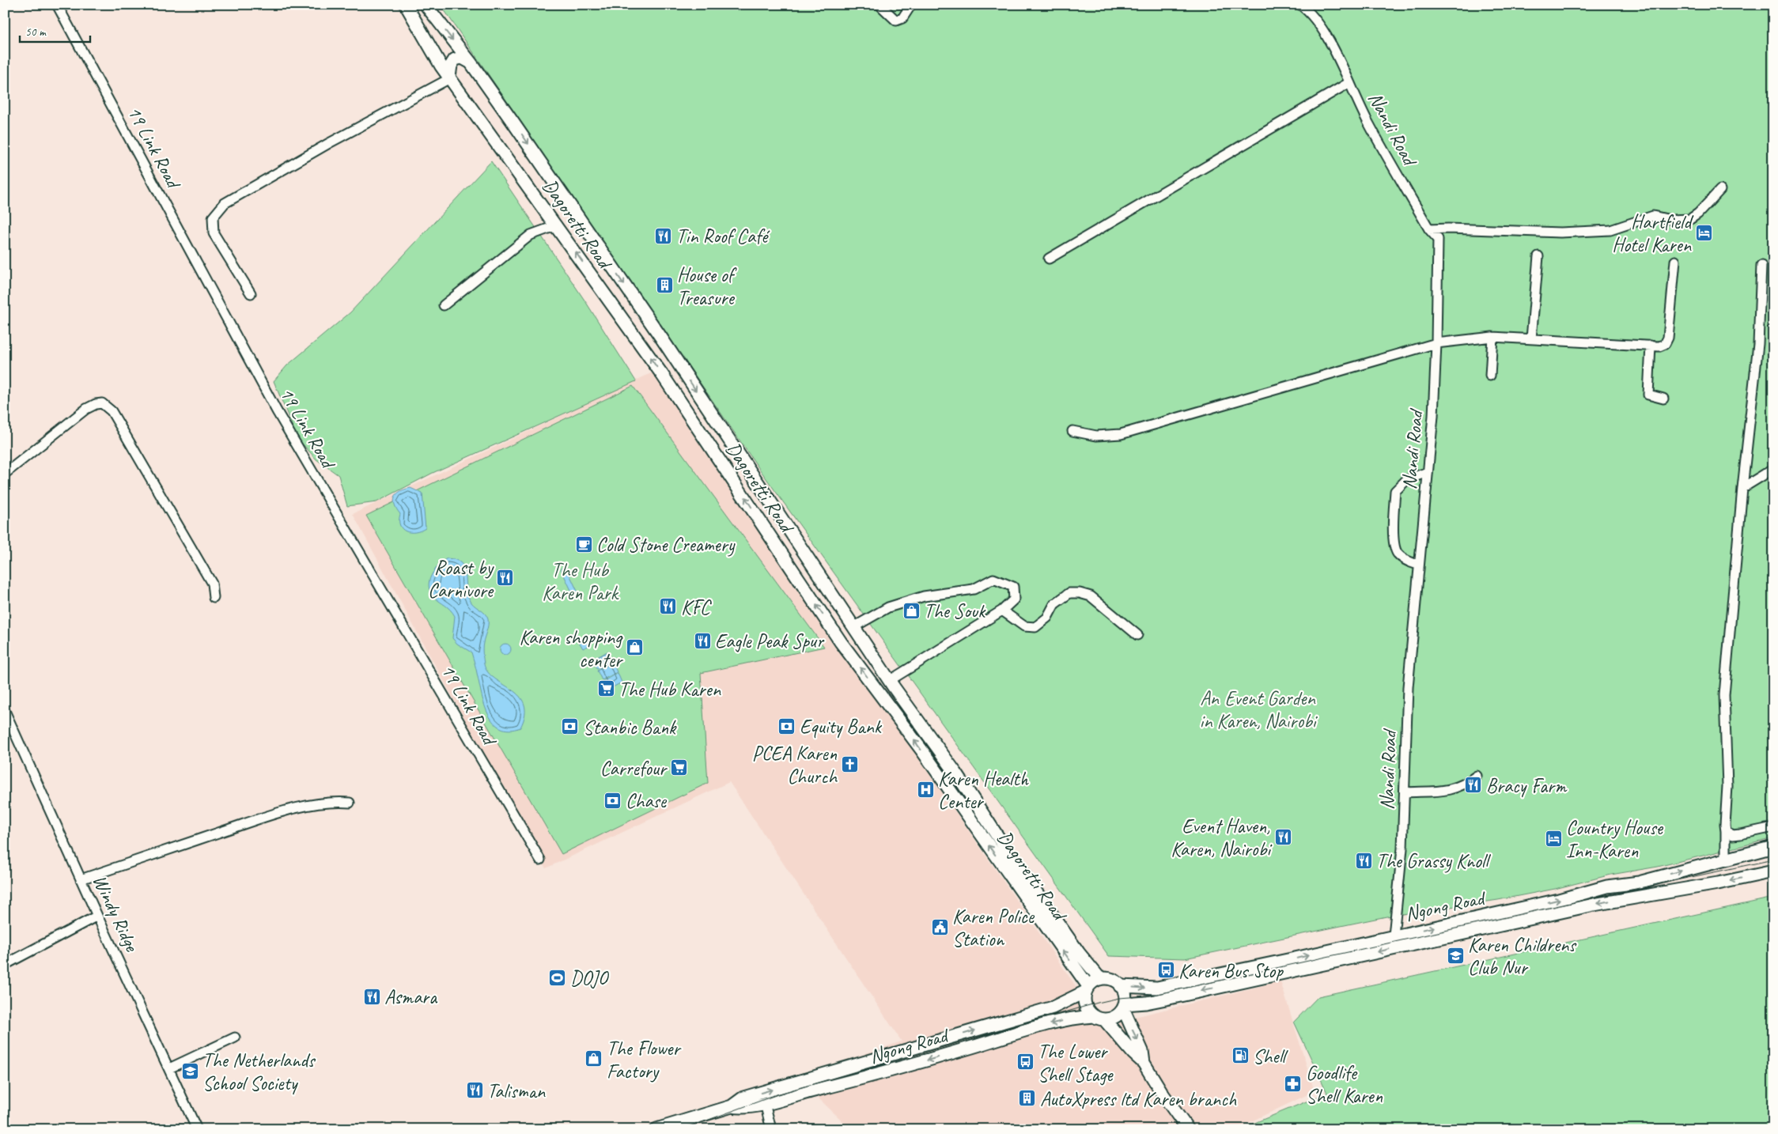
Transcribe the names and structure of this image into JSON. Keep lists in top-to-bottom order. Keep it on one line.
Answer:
{"streets":{"main road":["Dagoretti Road","Ngong Road"],"street":["Nandi Road","19 Link Road","Windy Ridge"]},"crossings":[["Nandi Road","Ngong Road"],["Dagoretti Road","Ngong Road"]],"parks":["The Hub Karen Park","An Event Garden in Karen, Nairobi"],"places":{"hotel":["Hartfield Hotel Karen","Country House Inn-Karen"],"restaurant":["Tin Roof Café","Roast by Carnivore","KFC","Eagle Peak Spur","Bracy Farm","Event Haven, Karen, Nairobi","The Grassy Knoll","Asmara","Talisman"],"building":["House of Treasure","AutoXpress ltd Karen branch"],"cafe":["Cold Stone Creamery"],"shop":["The Souk","Karen shopping center","The Flower Factory"],"supermarket":["The Hub Karen","Carrefour"],"bank":["Equity Bank","Stanbic Bank","Chase"],"church":["PCEA Karen Church"],"hospital":["Karen Health Center"],"public building":["Karen Police Station"],"school or university":["Karen Childrens Club Nur","The Netherlands School Society"],"bus stop":["Karen Bus Stop","The Lower Shell Stage"],"sports":["DOJO"],"fuel station":["Shell"],"pharmacy":["Goodlife Shell Karen"]},"scale_bar":"50 m"}
